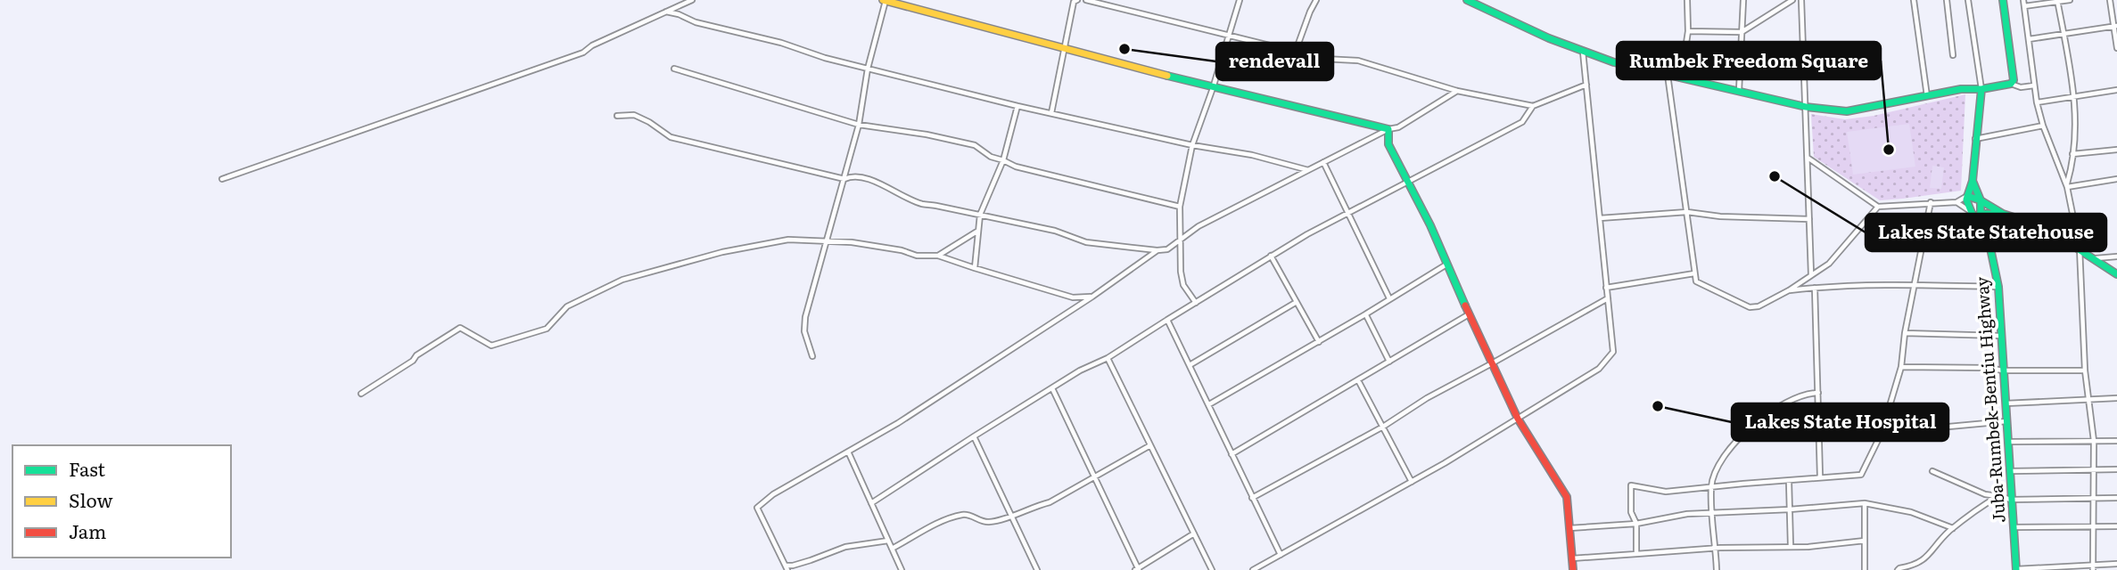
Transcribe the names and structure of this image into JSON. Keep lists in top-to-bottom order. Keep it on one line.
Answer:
{"streets":{"main road":["Juba-Rumbek-Bentiu Highway"]},"places":["rendevall","Rumbek Freedom Square","Lakes State Statehouse","Lakes State Hospital"],"legend":["Fast","Slow","Jam"]}
